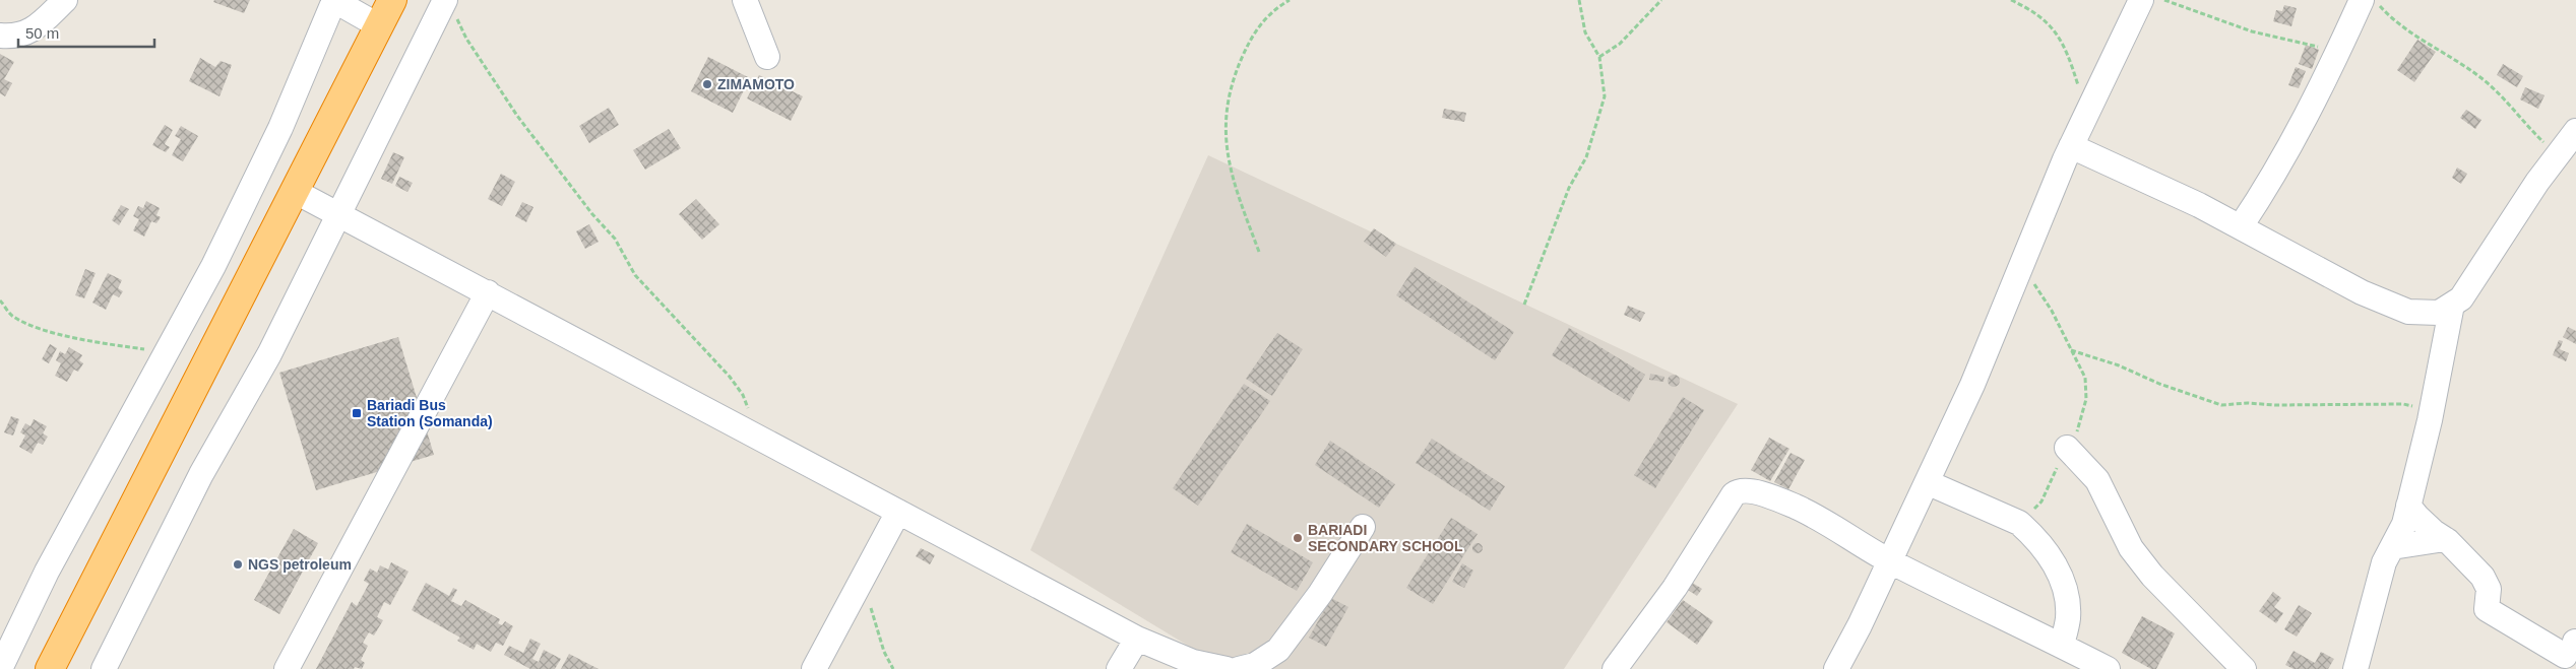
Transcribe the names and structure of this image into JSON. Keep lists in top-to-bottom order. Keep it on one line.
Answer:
{"places":{"other":["ZIMAMOTO","BARIADI SECONDARY SCHOOL","NGS petroleum"],"transit":["Bariadi Bus Station (Somanda)"]},"scale_bar":"50 m"}
